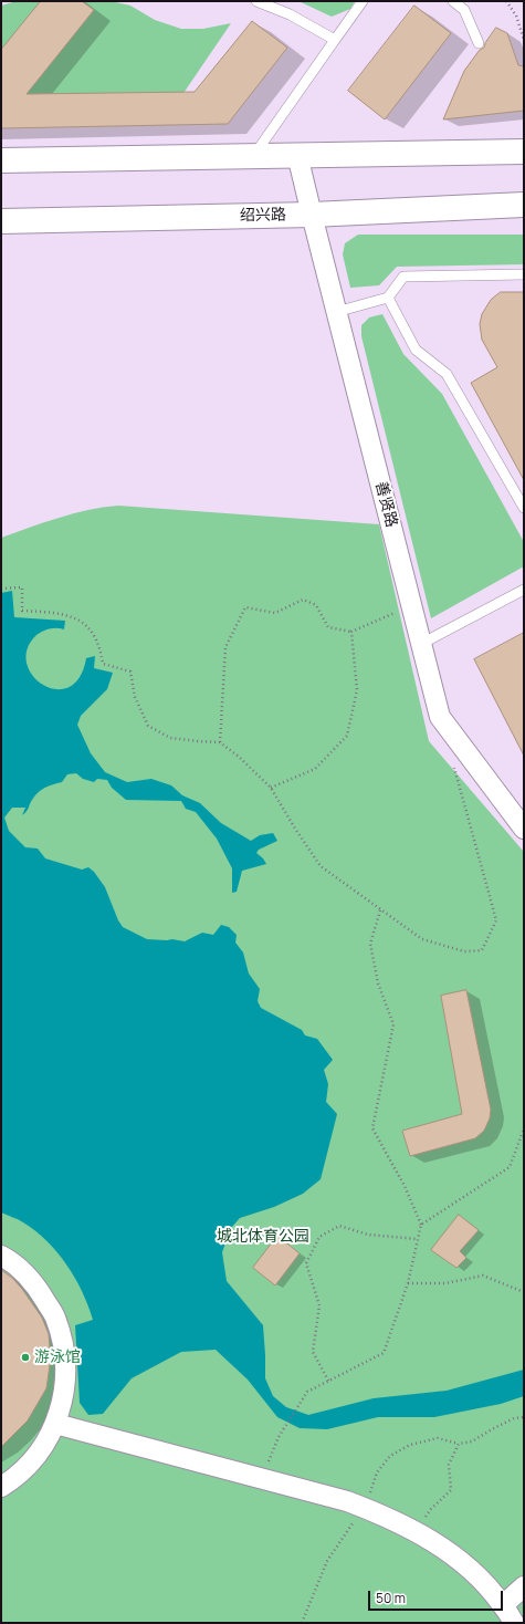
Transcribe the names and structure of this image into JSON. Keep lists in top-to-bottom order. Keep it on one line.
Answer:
{"streets":{"main road":["绍兴路"],"street":["善贤路"]},"crossings":[["绍兴路","善贤路"]],"parks":["城北体育公园"],"places":["游泳馆"],"scale_bar":"50 m"}
